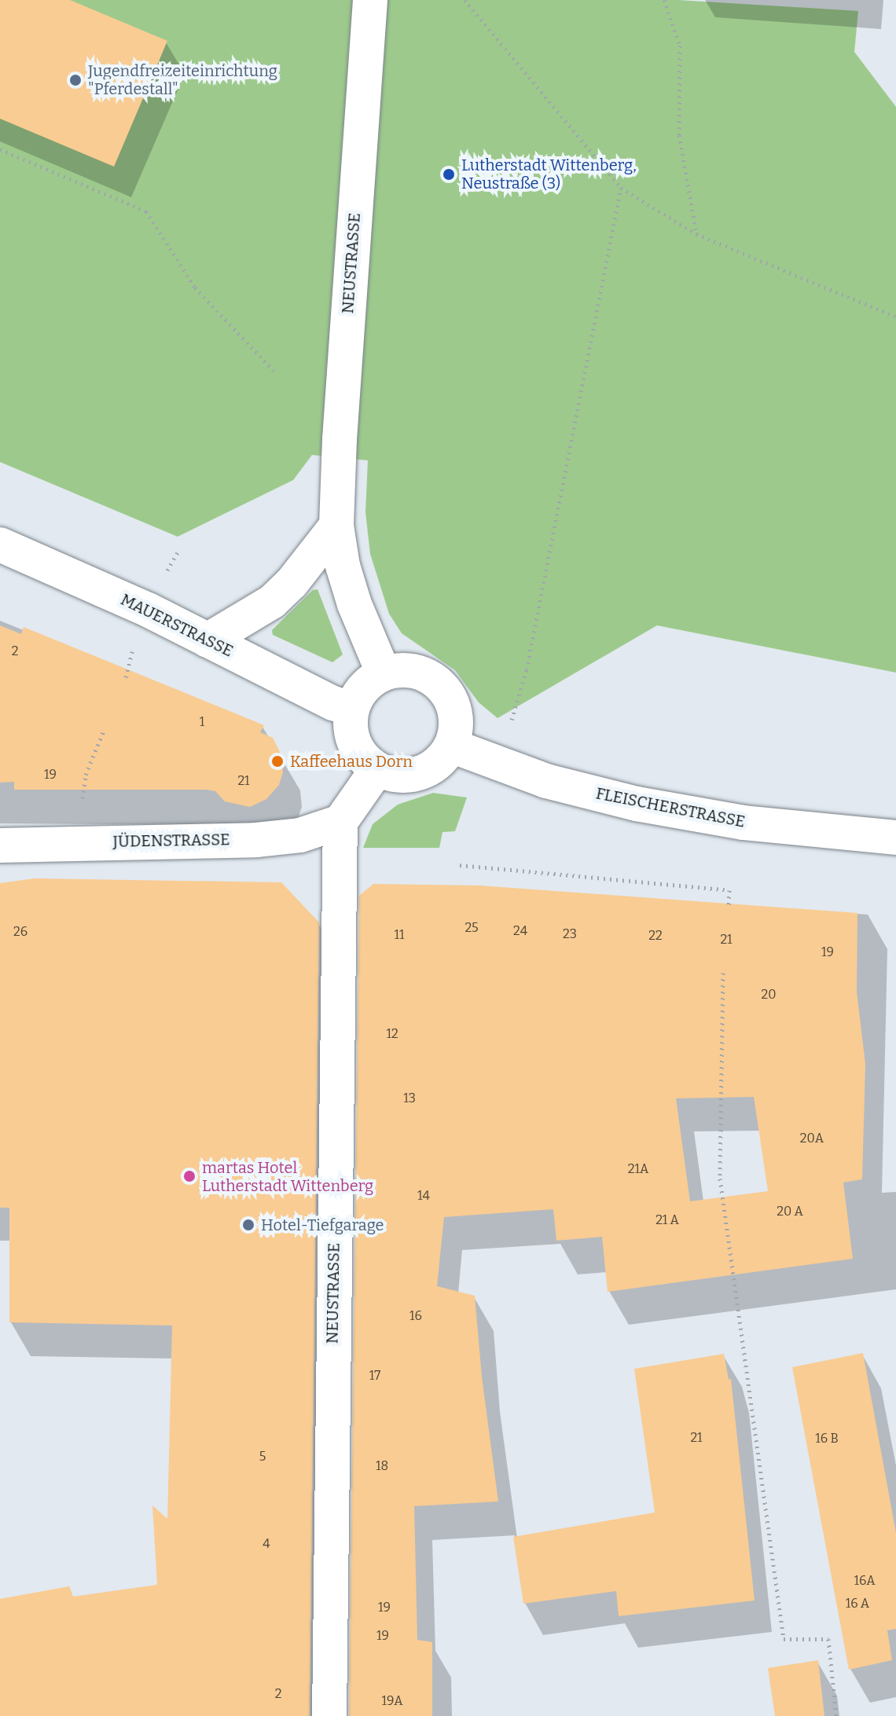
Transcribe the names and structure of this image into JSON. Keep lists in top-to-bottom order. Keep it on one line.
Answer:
{"streets":{"street":["NEUSTRASSE","MAUERSTRASSE","FLEISCHERSTRASSE","JÜDENSTRASSE"]},"crossings":[["NEUSTRASSE","MAUERSTRASSE"],["NEUSTRASSE","FLEISCHERSTRASSE"],["NEUSTRASSE","JÜDENSTRASSE"],["MAUERSTRASSE","FLEISCHERSTRASSE"]],"places":["Jugendfreizeiteinrichtung \"Pferdestall\"","Lutherstadt Wittenberg, Neustraße (3)","Kaffeehaus Dorn","martas Hotel Lutherstadt Wittenberg","Hotel-Tiefgarage"],"house_numbers":["2","1","19","21","25","24","26","23","11","22","21","19","20","12","13","20A","21A","14","20 A","21 A","16","17","21","16 B","5","18","4","16A","16 A","19","19","2","19A"]}
